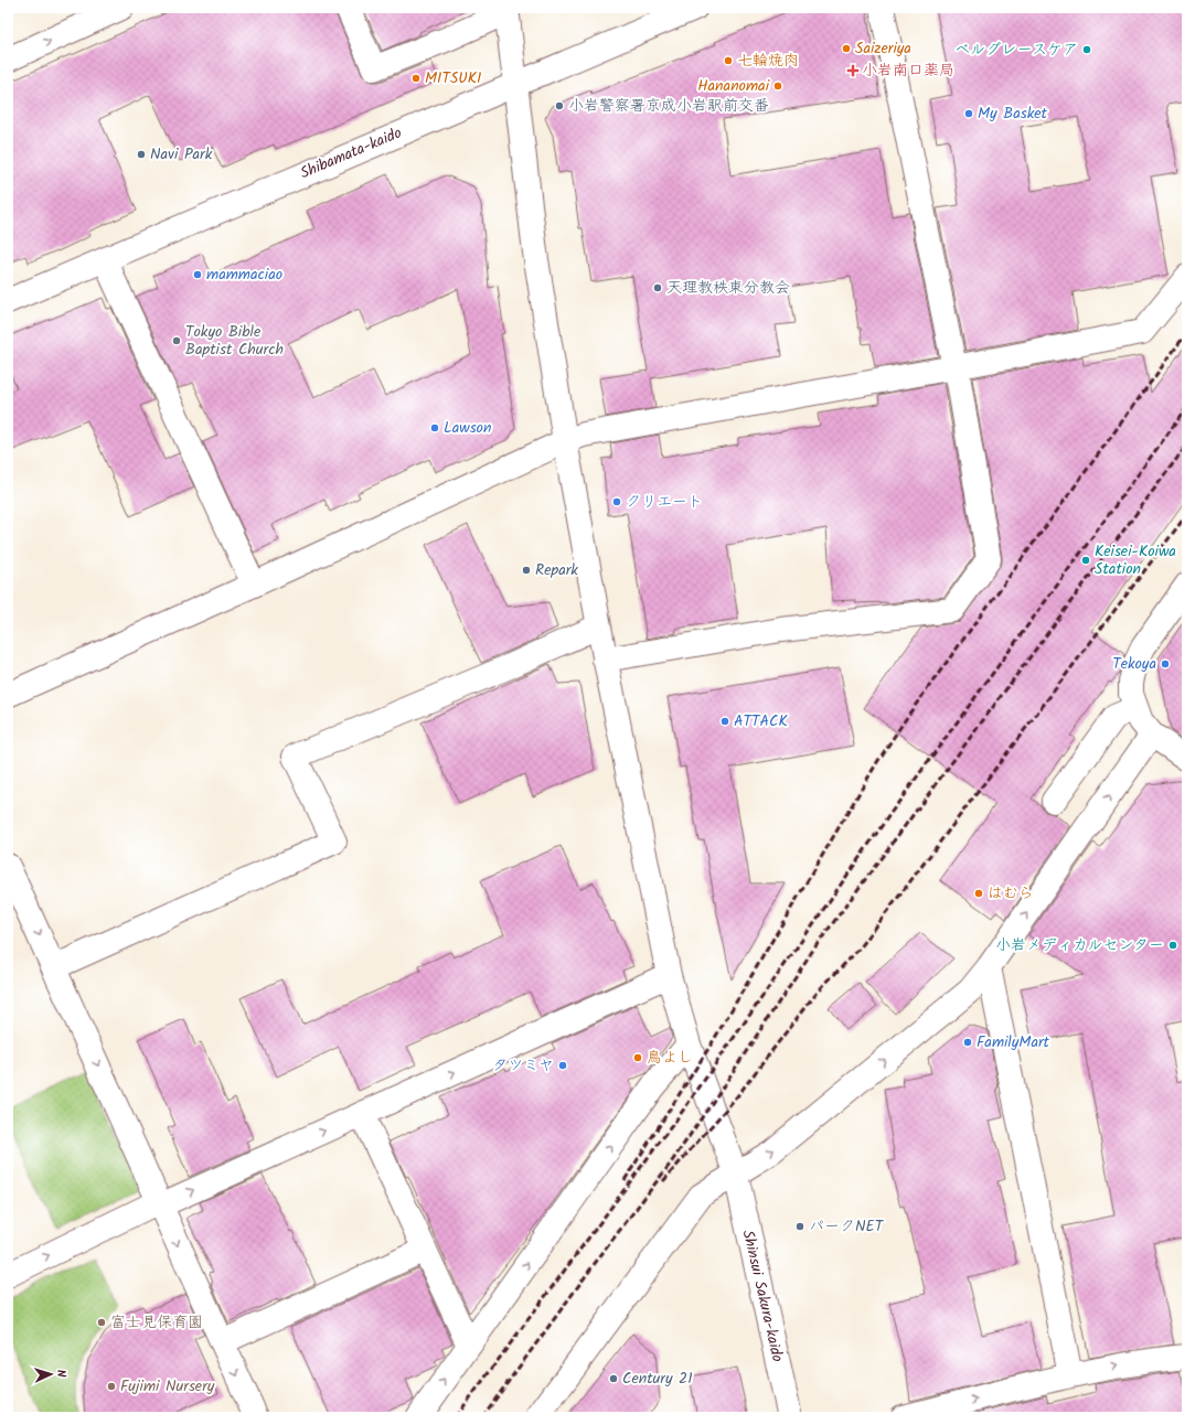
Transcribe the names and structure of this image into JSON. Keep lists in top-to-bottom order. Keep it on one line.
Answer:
{"streets":{"street":["Shibamata-kaido","Shinsui Sakura-kaido"]},"crossings":[["Shibamata-kaido","Shinsui Sakura-kaido"]],"places":{"other":["Saizeriya","ベルグレースケア","七輪焼肉","MITSUKI","Hananomai","小岩警察署京成小岩駅前交番","My Basket","Navi Park","mammaciao","天理教秩東分教会","Tokyo Bible Baptist Church","Lawson","クリエート","Keisei-Koiwa Station","Repark","Tekoya","ATTACK","はむら","小岩メディカルセンター","FamilyMart","鳥よし","タツミヤ","パークNET","富士見保育園","Century 21","Fujimi Nursery"],"health":["小岩南口薬局"]},"north":"right"}
